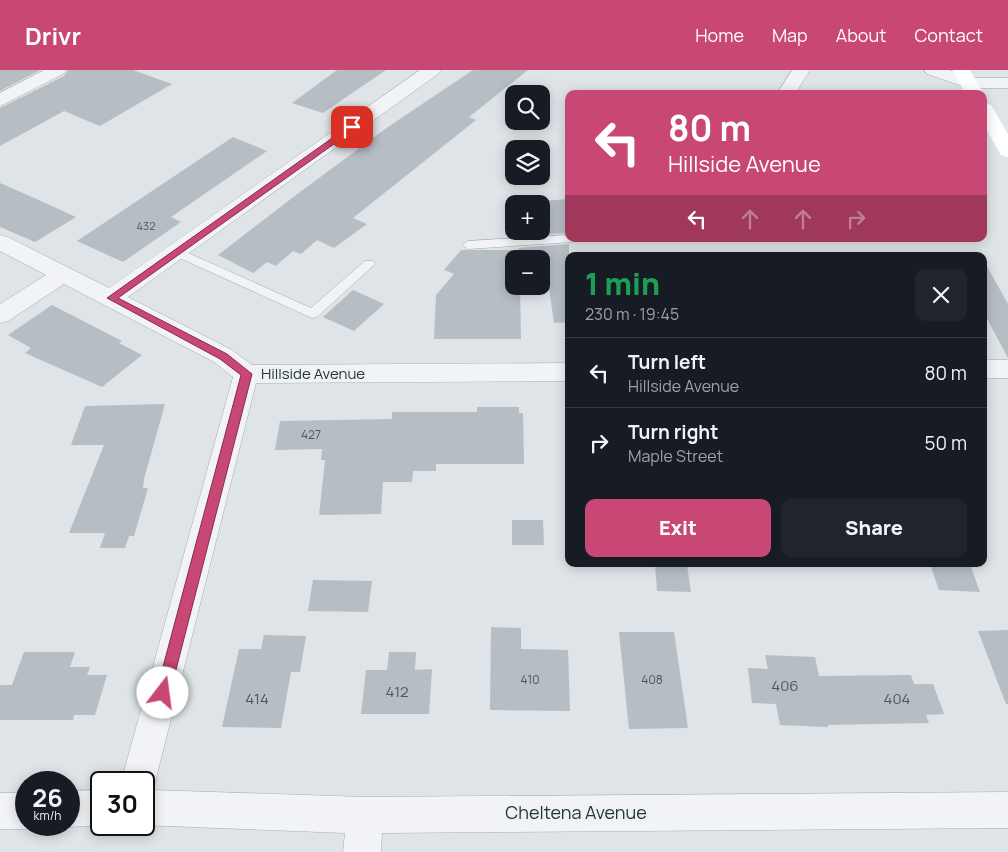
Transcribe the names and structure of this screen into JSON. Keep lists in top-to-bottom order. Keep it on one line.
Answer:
{"streets":{"street":["Hillside Avenue","Cheltena Avenue"]},"house_numbers":["432","427","410","408","406","412","414","404"],"page":{"header":"Drivr","nav":["Home","Map","About","Contact"],"map_buttons":["+","−"],"turn":["80 m","Hillside Avenue"],"heading":["1 min","230 m · 19:45"],"list":[{"name":"Turn left","note":"Hillside Avenue","value":"80 m"},{"name":"Turn right","note":"Maple Street","value":"50 m"}],"buttons":["Exit","Share"],"speed":"26 km/h","limit":"30"}}
